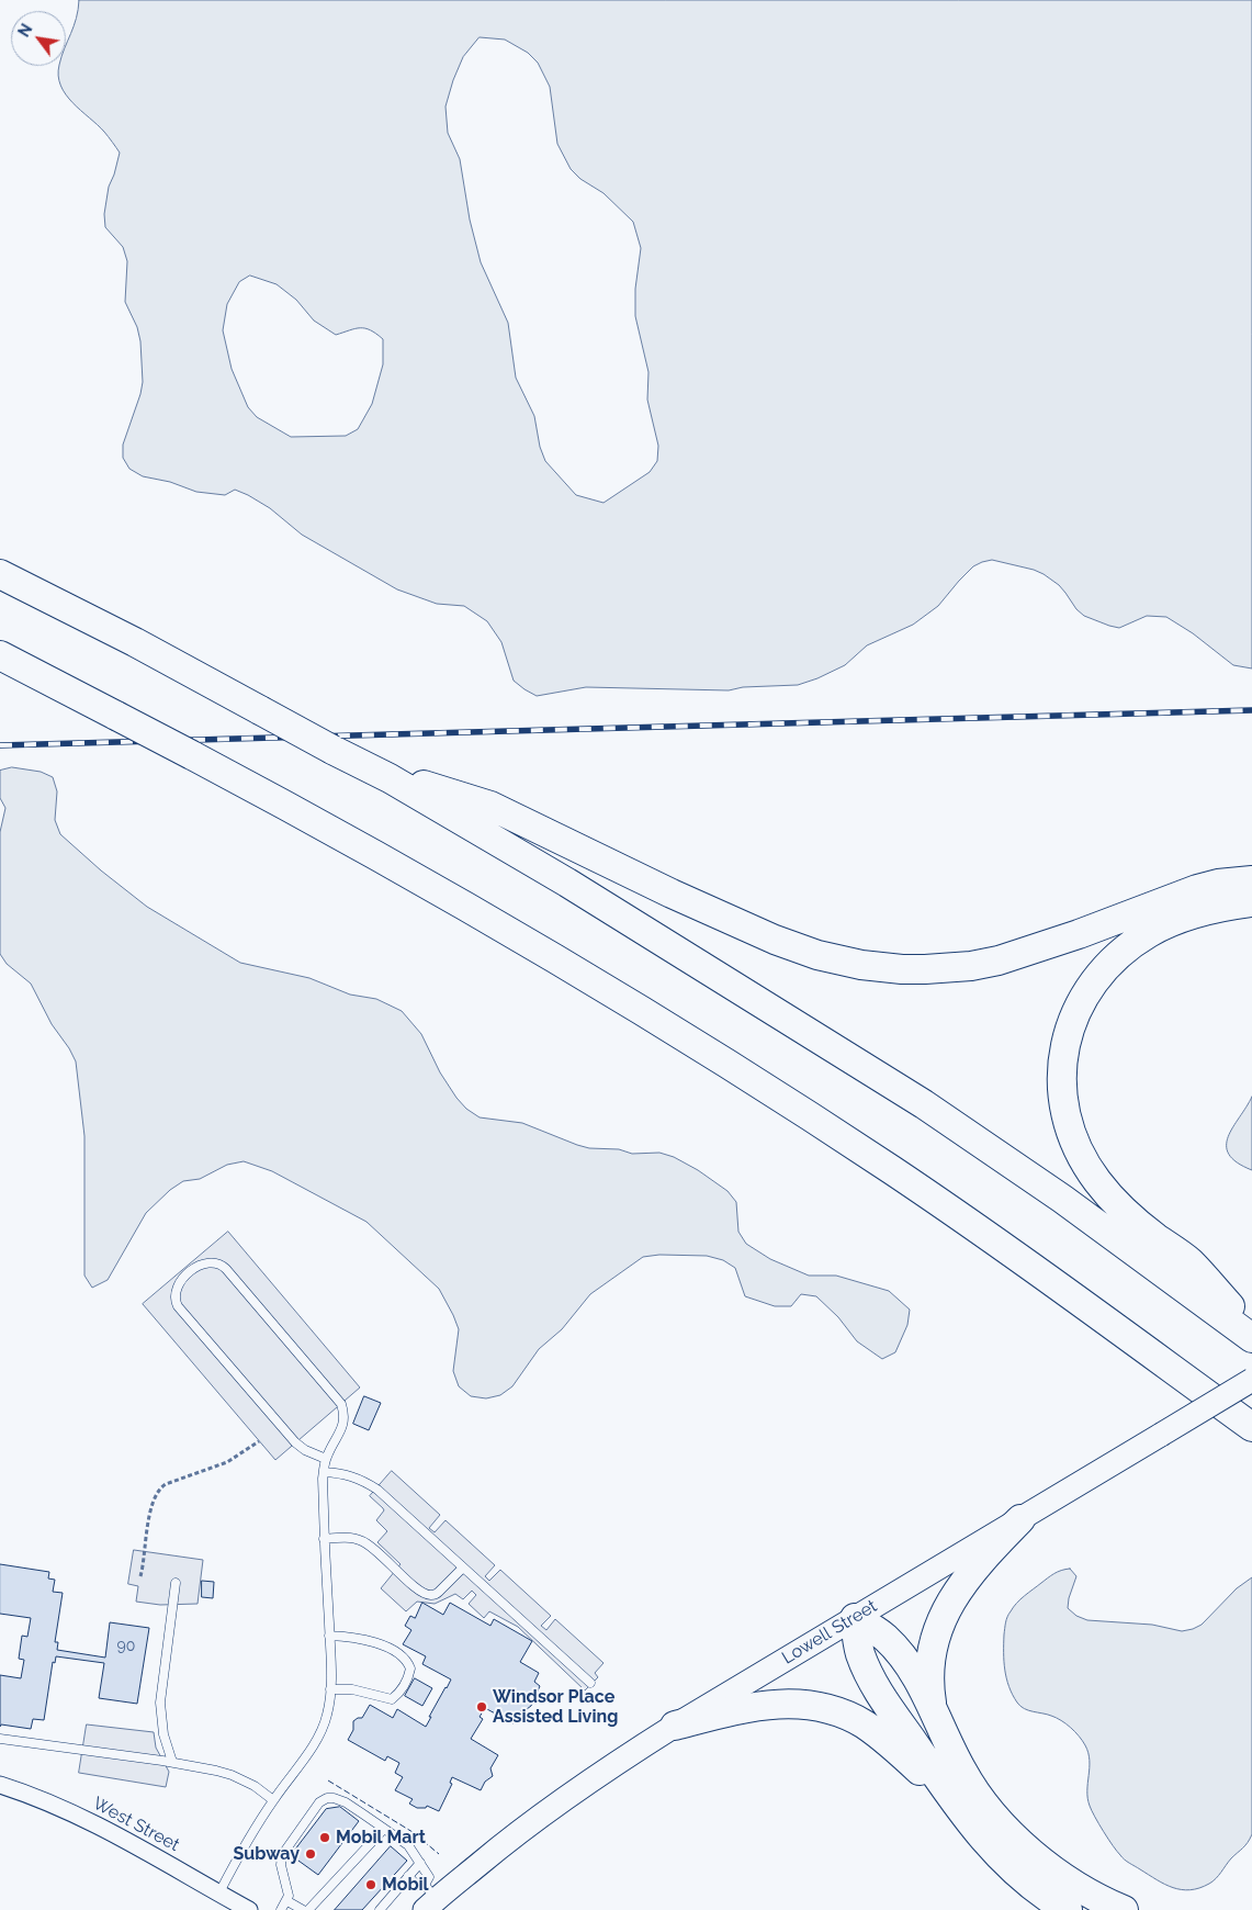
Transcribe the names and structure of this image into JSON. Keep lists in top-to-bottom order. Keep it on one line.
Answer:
{"streets":{"main road":["Lowell Street"],"street":["West Street"]},"places":["Windsor Place Assisted Living","Mobil Mart","Subway","Mobil"],"house_numbers":["90"],"north":"top left"}
